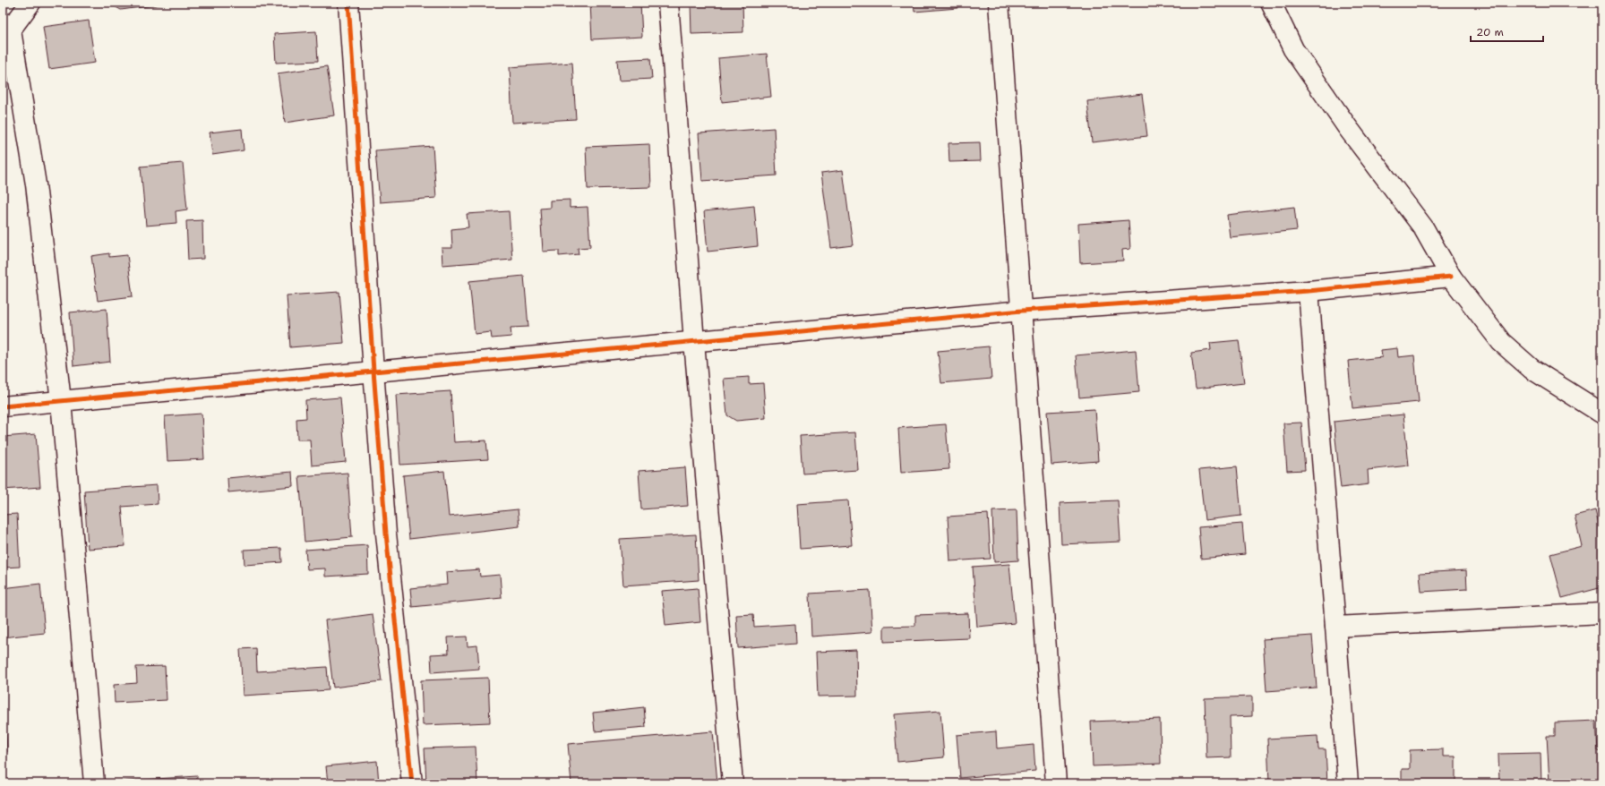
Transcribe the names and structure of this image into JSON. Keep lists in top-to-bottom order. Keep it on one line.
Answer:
{"scale_bar":"20 m"}
